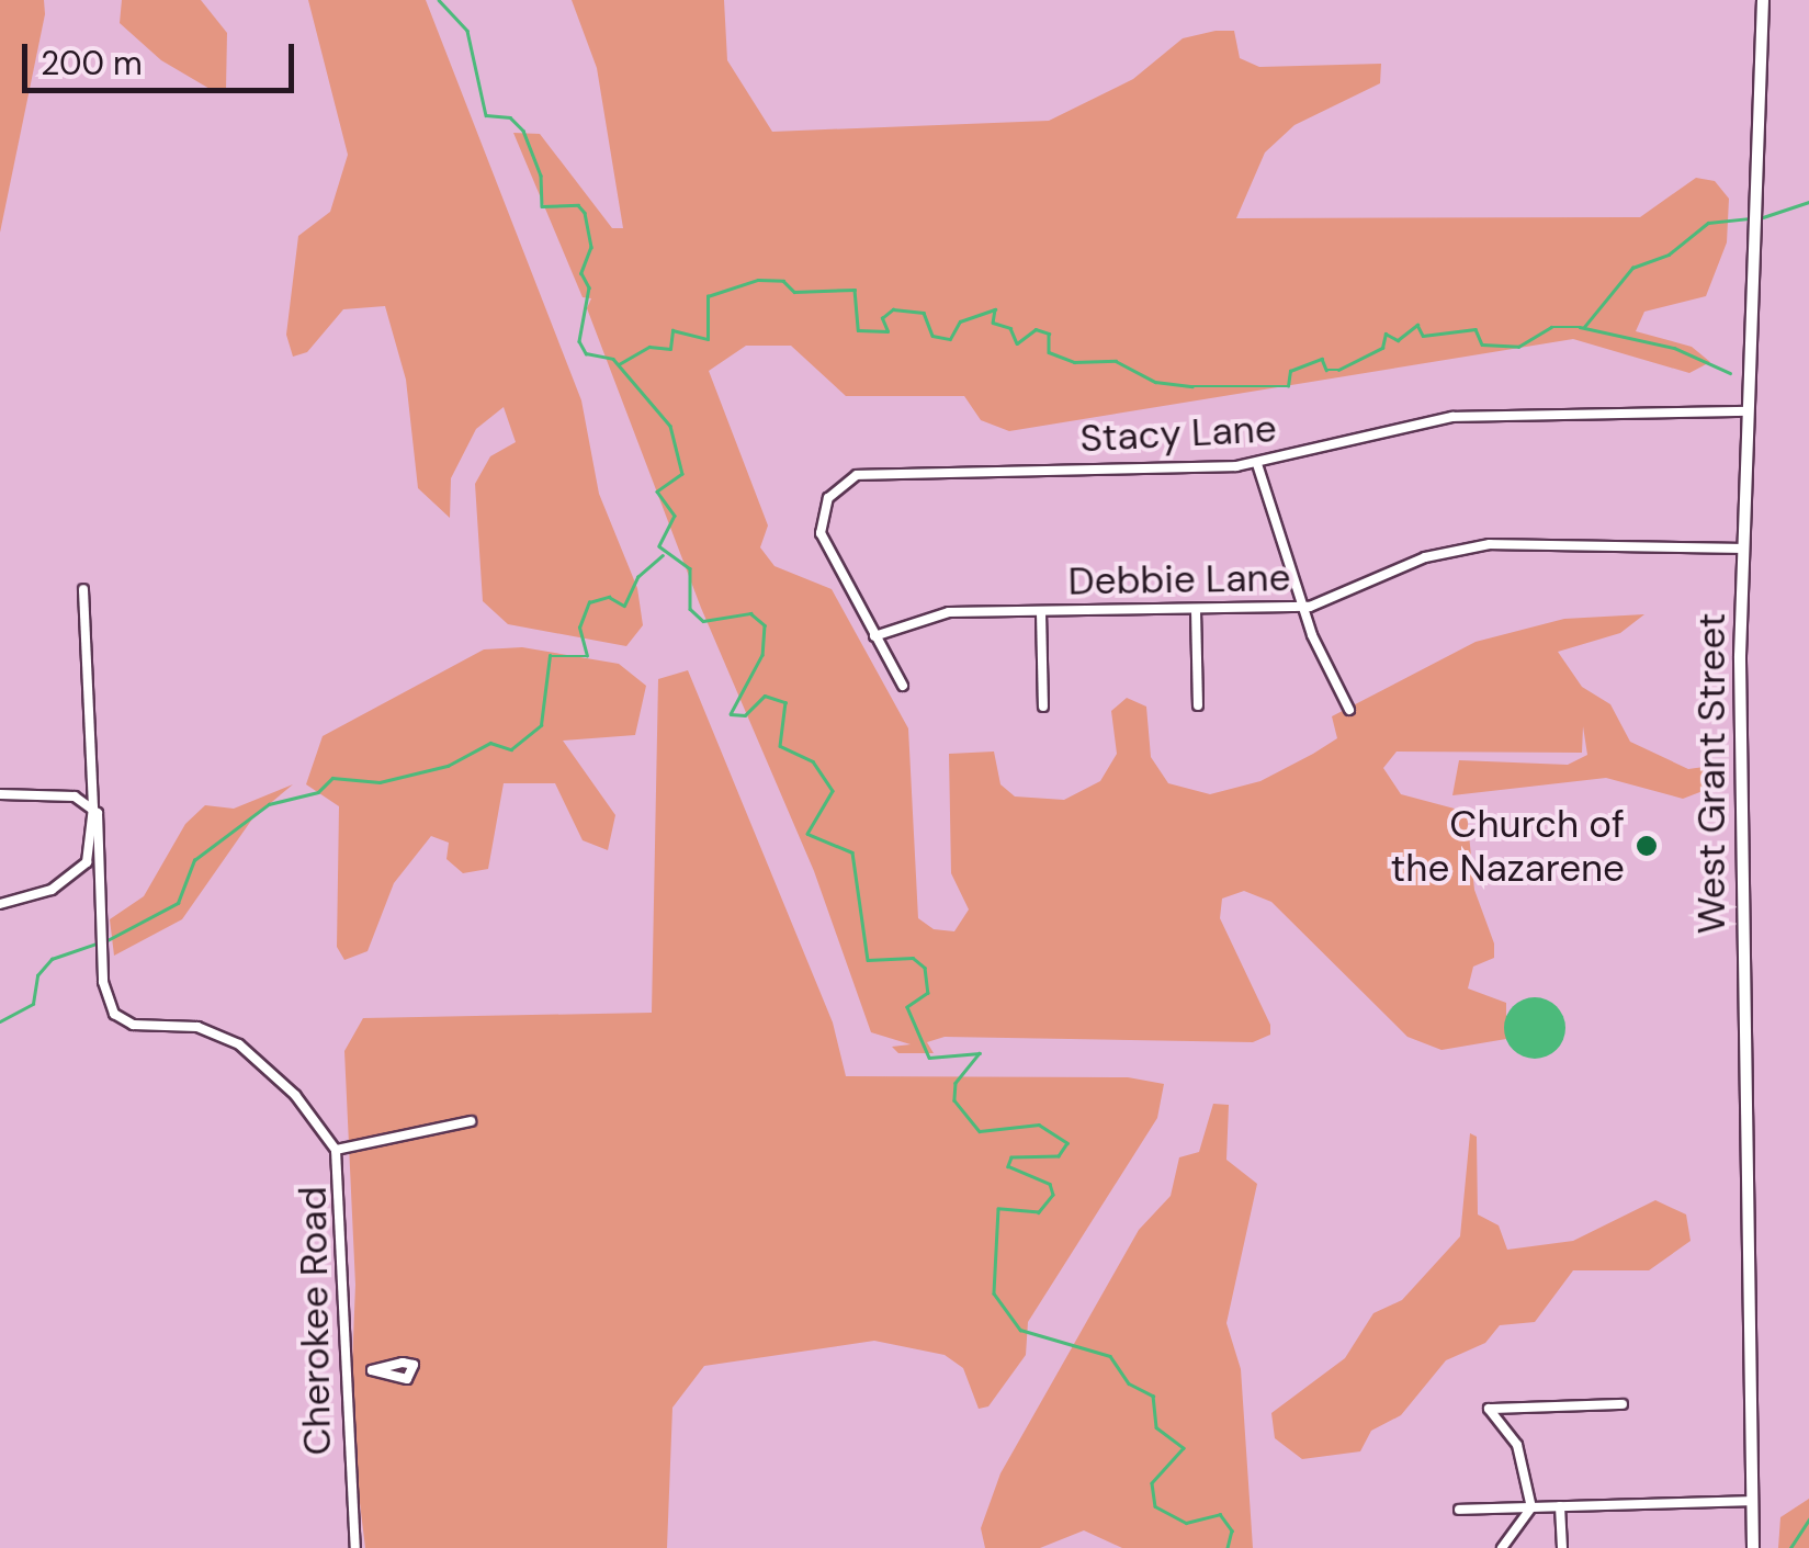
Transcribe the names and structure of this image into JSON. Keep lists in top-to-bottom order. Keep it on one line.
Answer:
{"streets":{"main road":["West Grant Street"],"street":["Stacy Lane","Debbie Lane","Cherokee Road"]},"crossings":[["Stacy Lane","Debbie Lane"],["Stacy Lane","West Grant Street"],["Debbie Lane","West Grant Street"]],"places":["Church of the Nazarene"],"scale_bar":"200 m"}
